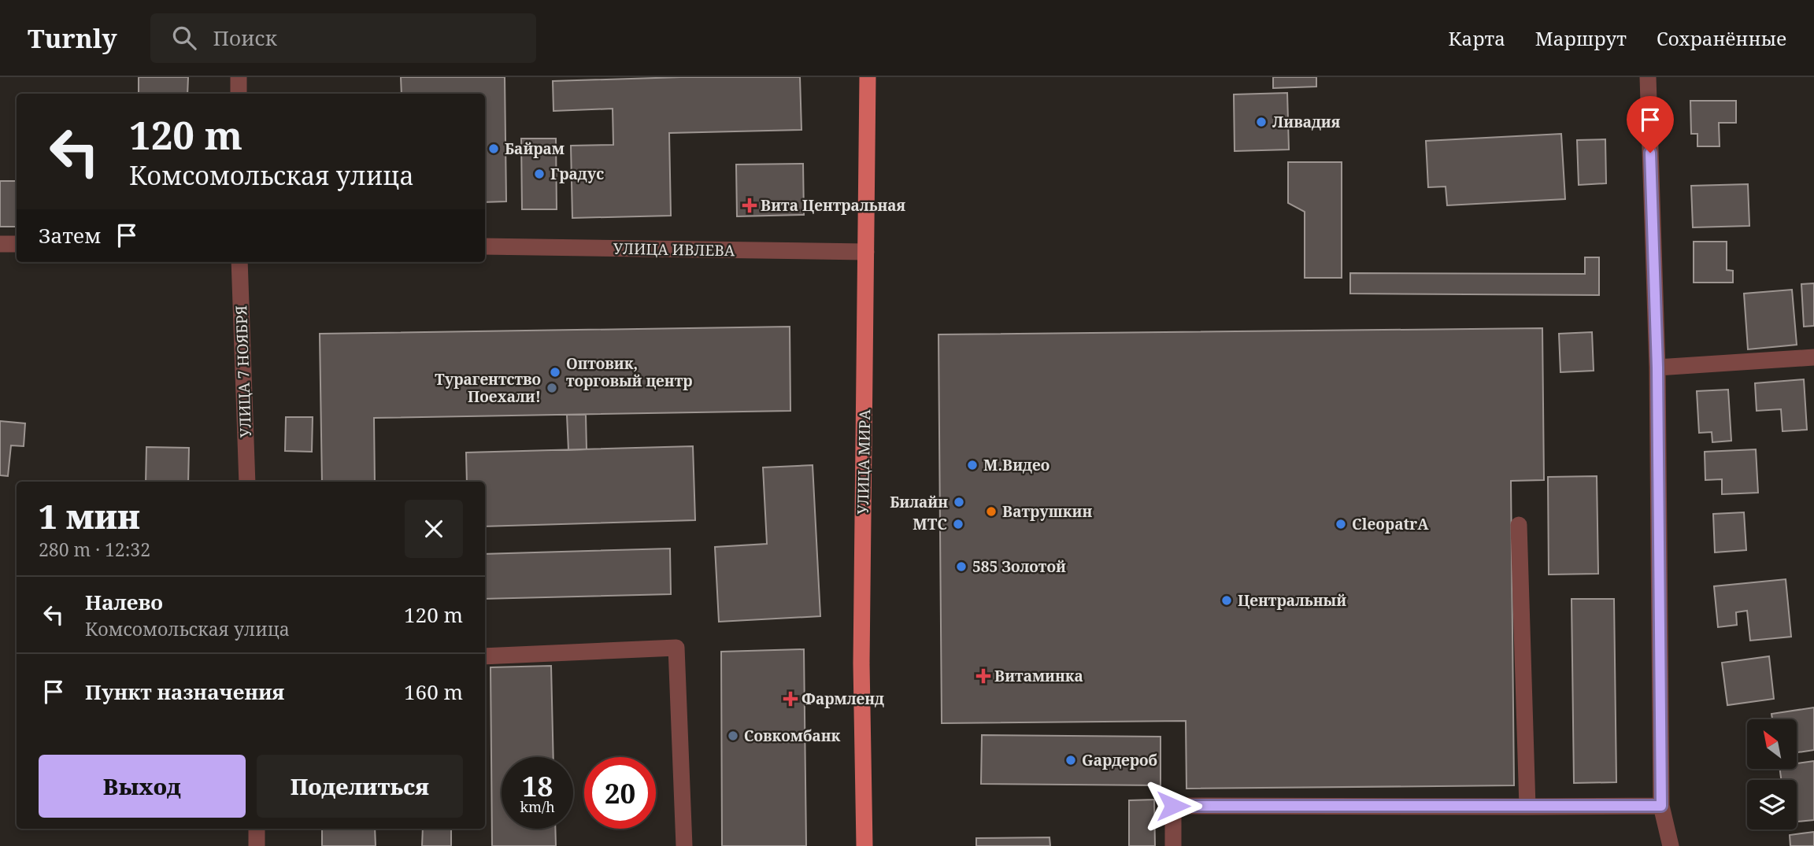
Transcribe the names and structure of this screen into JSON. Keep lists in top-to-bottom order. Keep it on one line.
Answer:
{"streets":{"main road":["УЛИЦА МИРА"],"street":["УЛИЦА ИВЛЕВА","УЛИЦА 7 НОЯБРЯ"]},"crossings":[["УЛИЦА ИВЛЕВА","УЛИЦА МИРА"]],"places":{"other":["Ливадия","Байрам","Градус","Оптовик, торговый центр","Турагентство Поехали!","М.Видео","Билайн","Ватрушкин","МТС","CleopatrA","585 Золотой","Центральный","Совкомбанк","Gардероб"],"health":["Вита Центральная","Витаминка","Фармленд"]},"north":"top left","page":{"header":"Turnly","search":"Поиск","nav":["Карта","Маршрут","Сохранённые"],"turn":["120 m","Комсомольская улица"],"then":"Затем","heading":["1 мин","280 m · 12:32"],"list":[{"name":"Налево","note":"Комсомольская улица","value":"120 m"},{"name":"Пункт назначения","value":"160 m"}],"buttons":["Выход","Поделиться"],"speed":"18 km/h","limit":"20"}}
